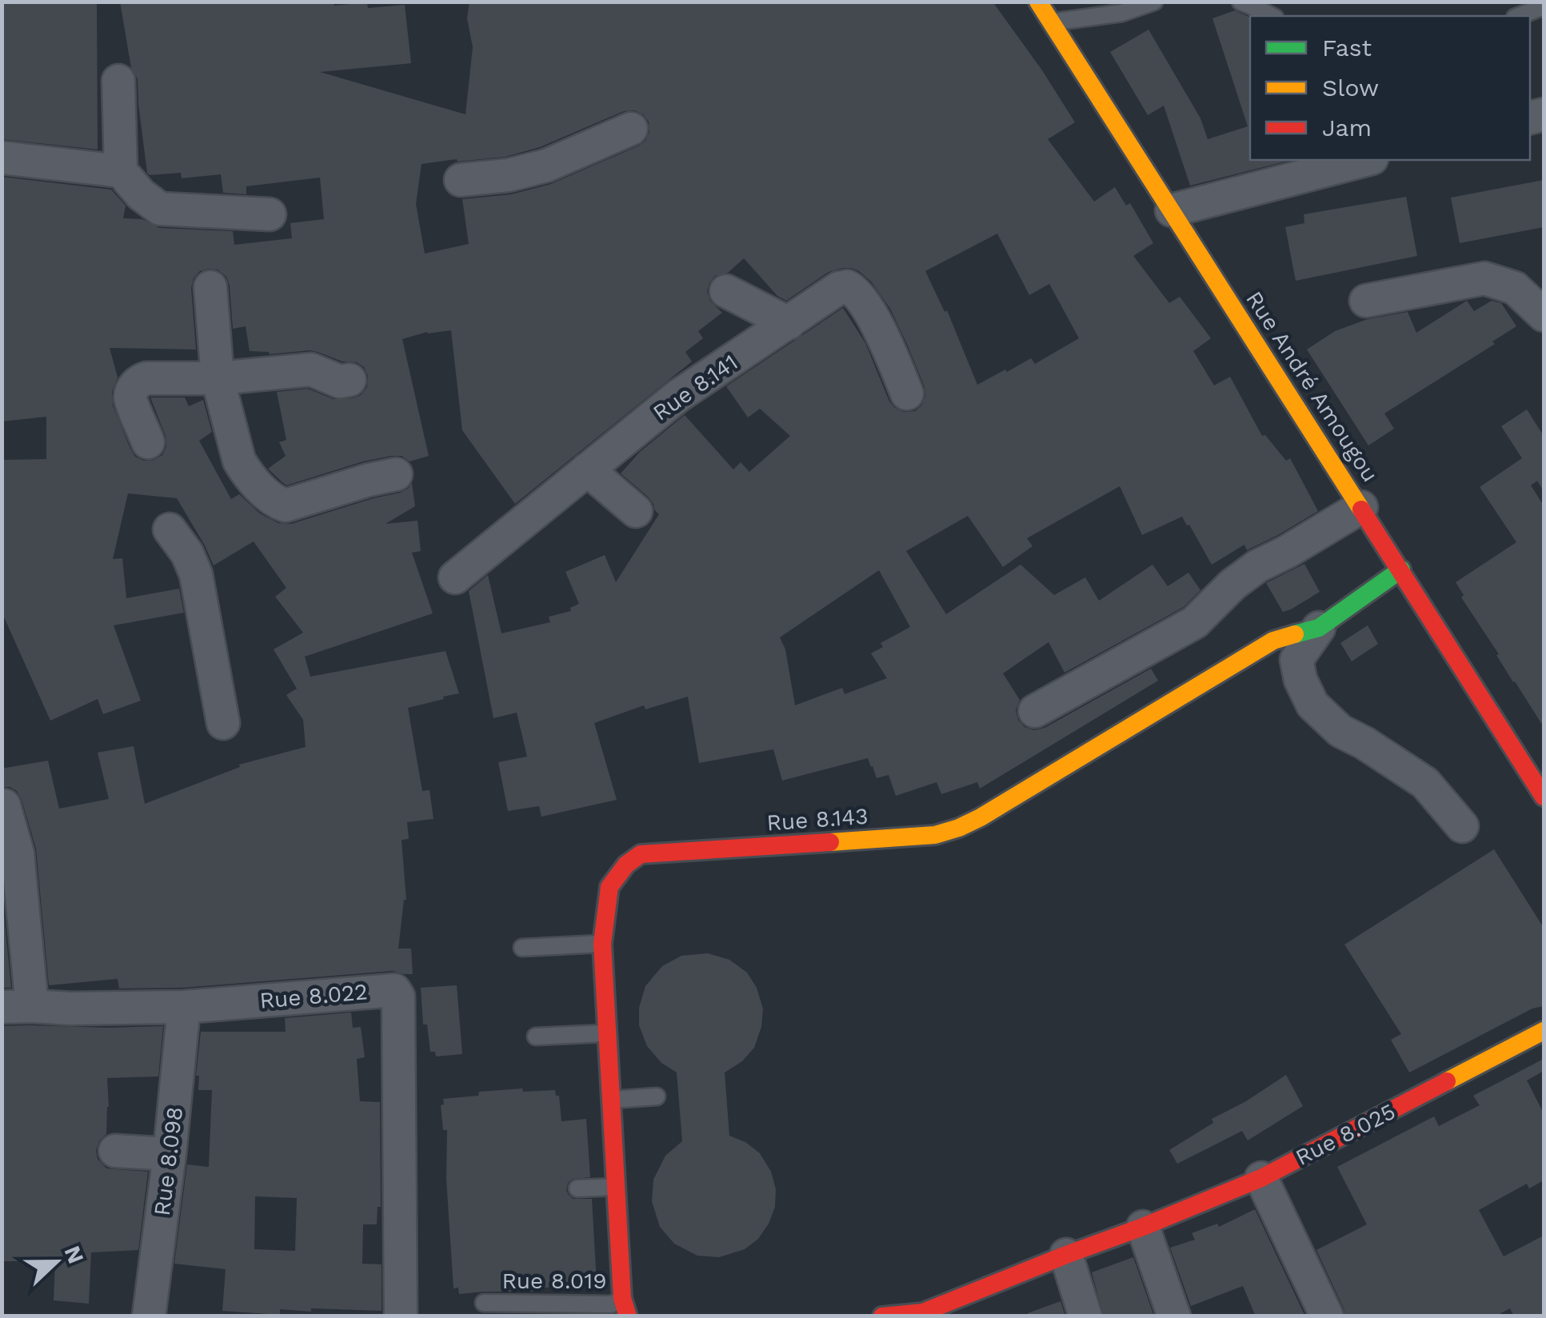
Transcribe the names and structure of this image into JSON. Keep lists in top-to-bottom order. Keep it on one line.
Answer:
{"streets":{"street":["Rue André Amougou","Rue 8.141","Rue 8.143","Rue 8.022","Rue 8.025","Rue 8.098"],"lane":["Rue 8.019"]},"crossings":[["Rue André Amougou","Rue 8.143"],["Rue 8.143","Rue 8.019"],["Rue 8.022","Rue 8.098"]],"legend":["Fast","Slow","Jam"],"north":"right"}
